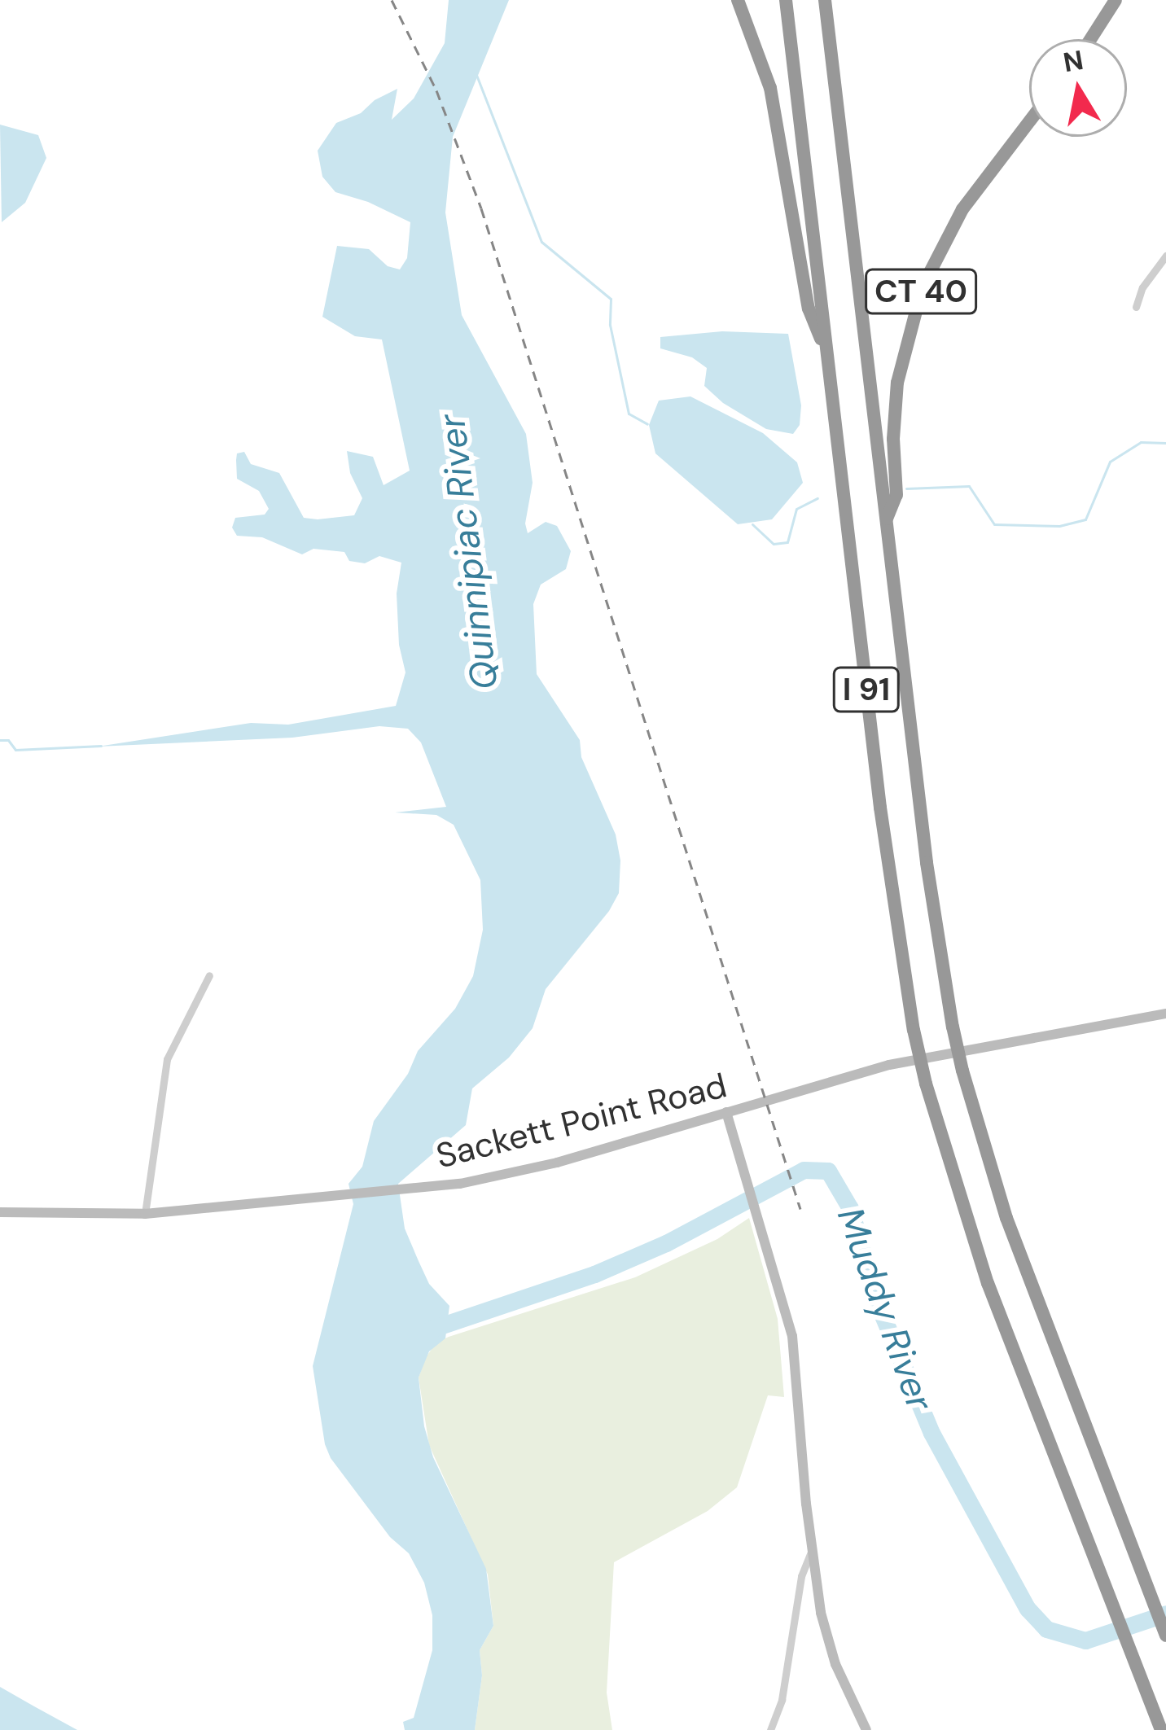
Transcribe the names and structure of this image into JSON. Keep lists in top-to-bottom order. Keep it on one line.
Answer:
{"streets":{"highway":["CT 40","I 91"],"street":["Sackett Point Road"]},"crossings":[["CT 40","I 91"]],"water":["Quinnipiac River","Muddy River"],"north":"top"}
